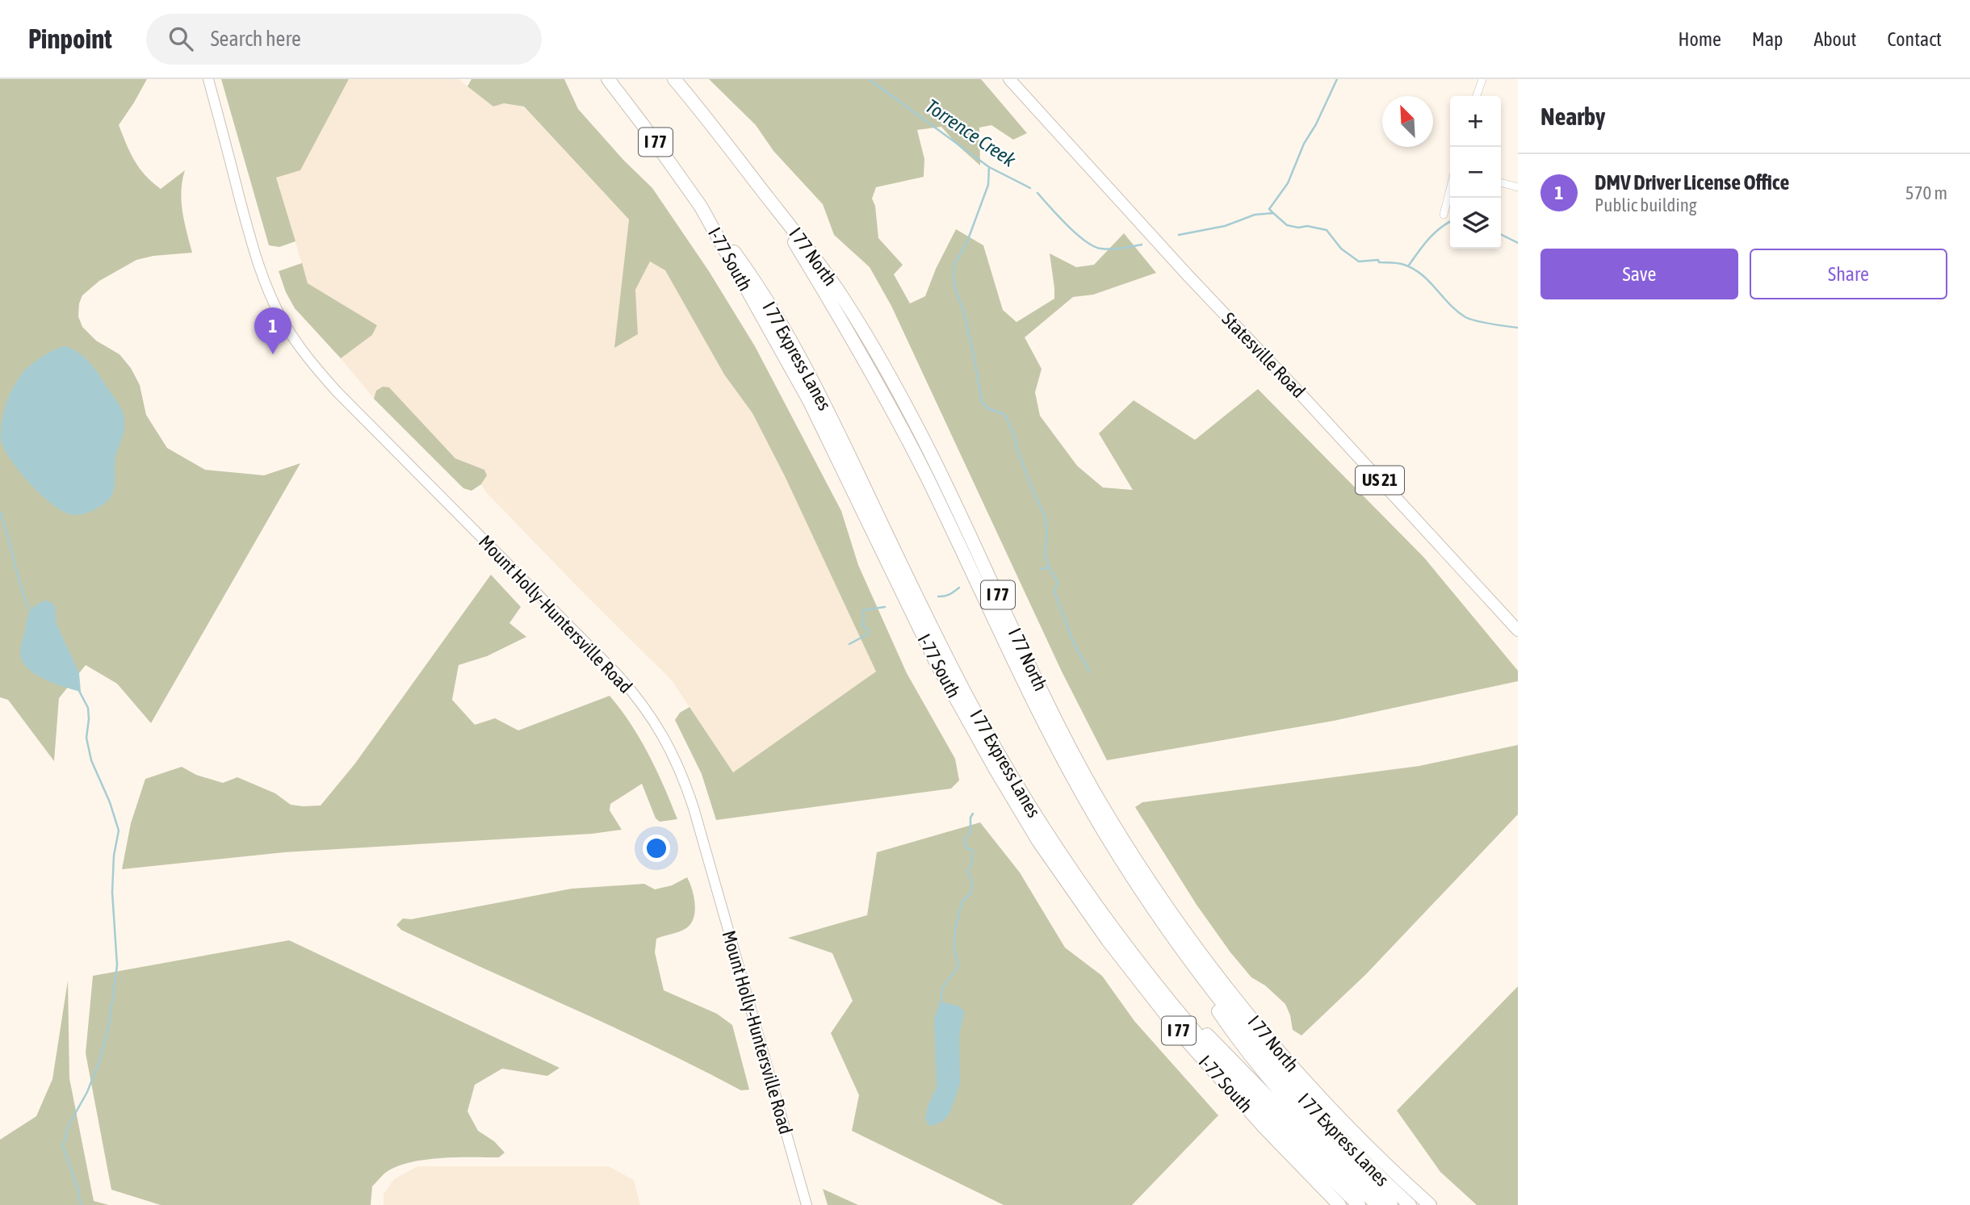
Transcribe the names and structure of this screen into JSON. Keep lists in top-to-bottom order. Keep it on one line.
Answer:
{"streets":{"highway":["I 77","I 77 North","I-77 South","I 77 Express Lanes"],"main road":["Statesville Road","US 21","Mount Holly-Huntersville Road"]},"crossings":[["I 77 North","I 77 Express Lanes"],["I-77 South","I 77 Express Lanes"]],"water":["Torrence Creek"],"north":"top left","page":{"header":"Pinpoint","search":"Search here","nav":["Home","Map","About","Contact"],"heading":"Nearby","map_buttons":["+","−"],"list":[{"mark":"1","name":"DMV Driver License Office","note":"Public building","value":"570 m"}],"buttons":["Save","Share"],"pins":"1"}}
